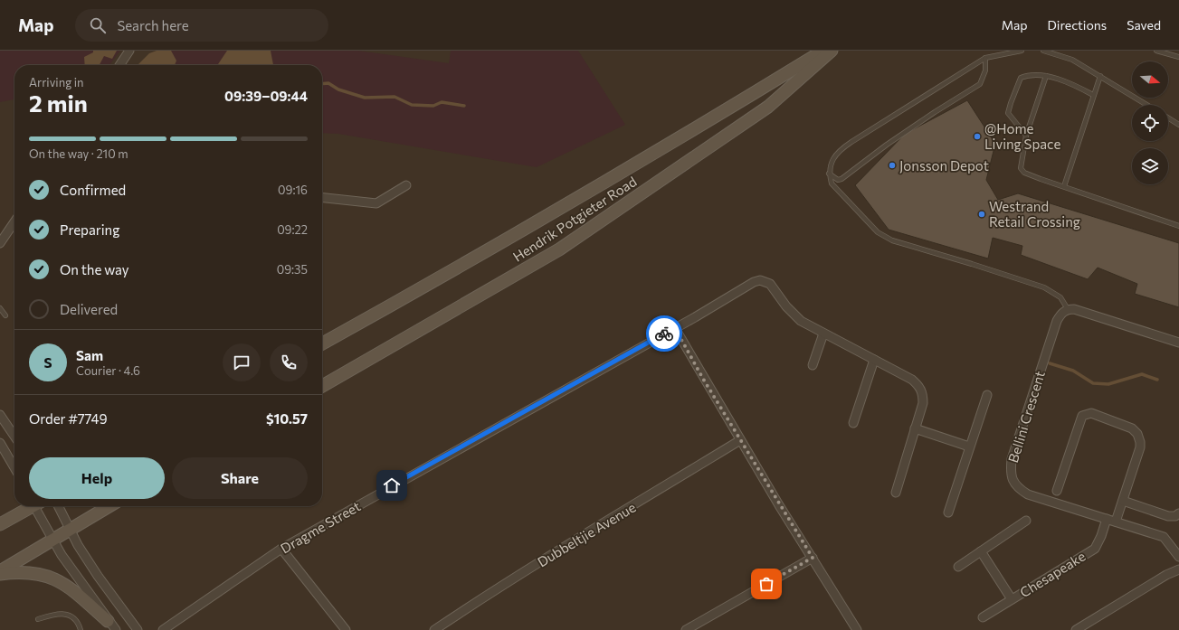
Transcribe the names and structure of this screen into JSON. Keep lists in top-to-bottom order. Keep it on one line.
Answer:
{"streets":{"main road":["Hendrik Potgieter Road"],"street":["Bellini Crescent","Dragme Street","Dubbeltjie Avenue","Chesapeake"]},"crossings":[["Bellini Crescent","Chesapeake"]],"places":["@Home Living Space","Jonsson Depot","Westrand Retail Crossing"],"north":"right","page":{"header":"Map","search":"Search here","nav":["Map","Directions","Saved"],"heading":["2 min","Arriving in","09:39–09:44"],"panel":["Sam","Courier · 4.6","Order #7749","$10.57"],"bar":"On the way · 210 m","list":[["Confirmed","09:16"],["Preparing","09:22"],["On the way","09:35"],"Delivered"],"round":"S","buttons":["Help","Share"]}}
